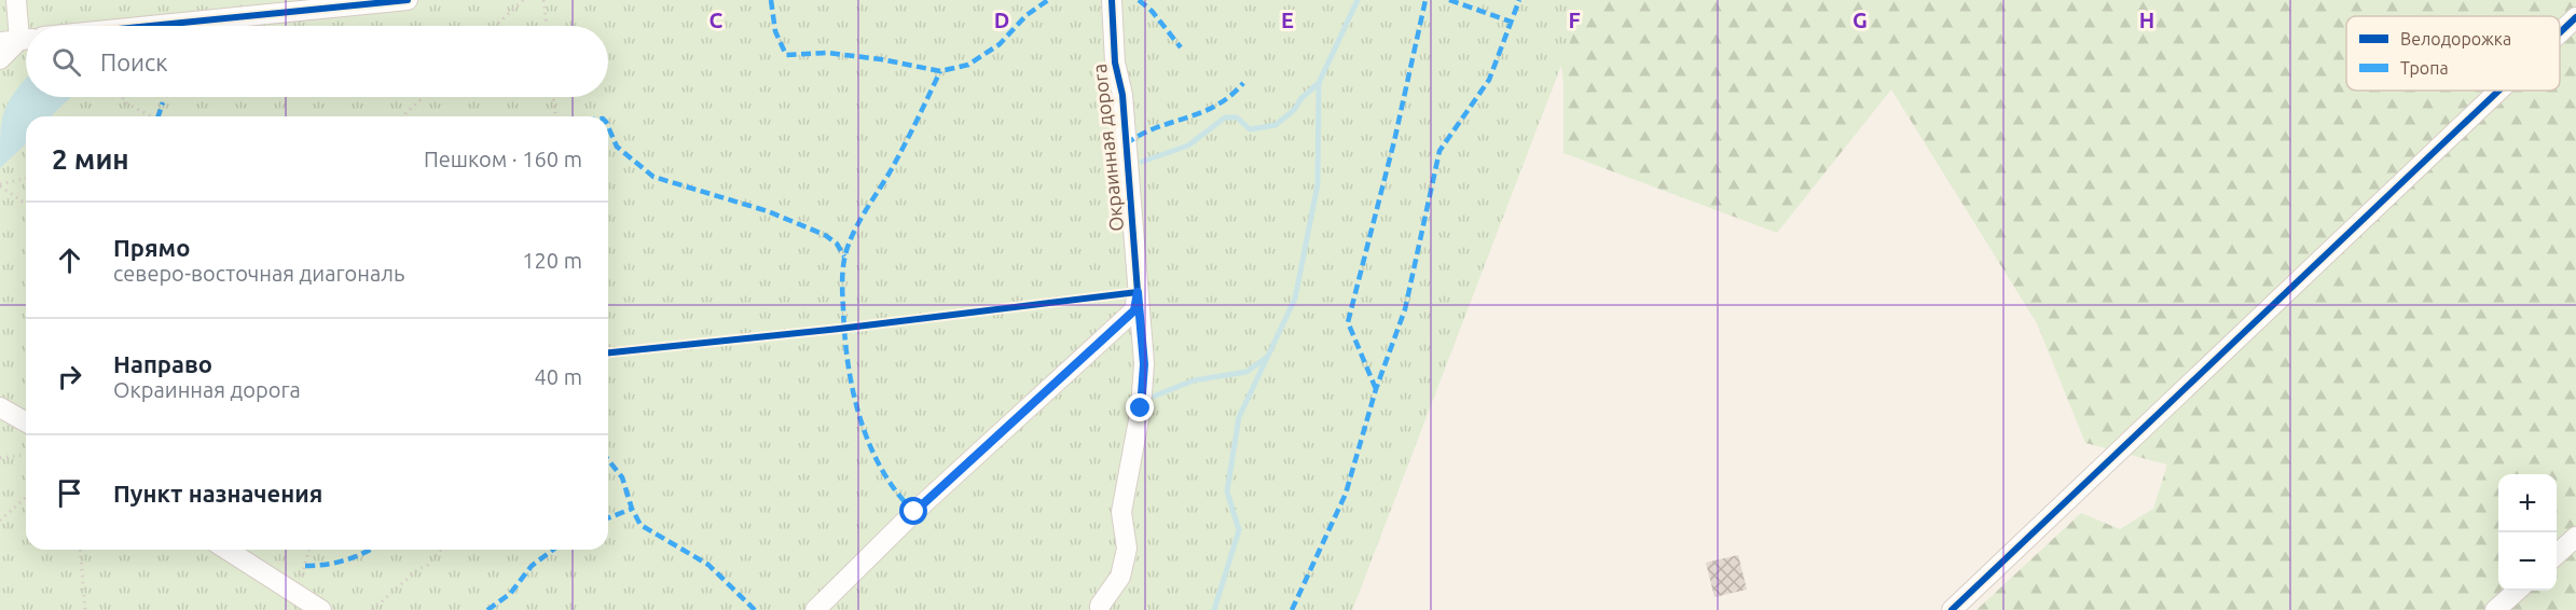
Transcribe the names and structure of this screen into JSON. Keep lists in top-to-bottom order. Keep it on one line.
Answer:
{"streets":{"street":["Окраинная дорога"]},"legend":["Велодорожка","Тропа"],"page":{"search":"Поиск","heading":["2 мин","Пешком · 160 m"],"list":[["Прямо","северо-восточная диагональ","120 m"],["Направо","Окраинная дорога","40 m"],"Пункт назначения"],"map_buttons":["+","−"]},"grid":{"columns":["C","D","E","F","G","H"]}}
